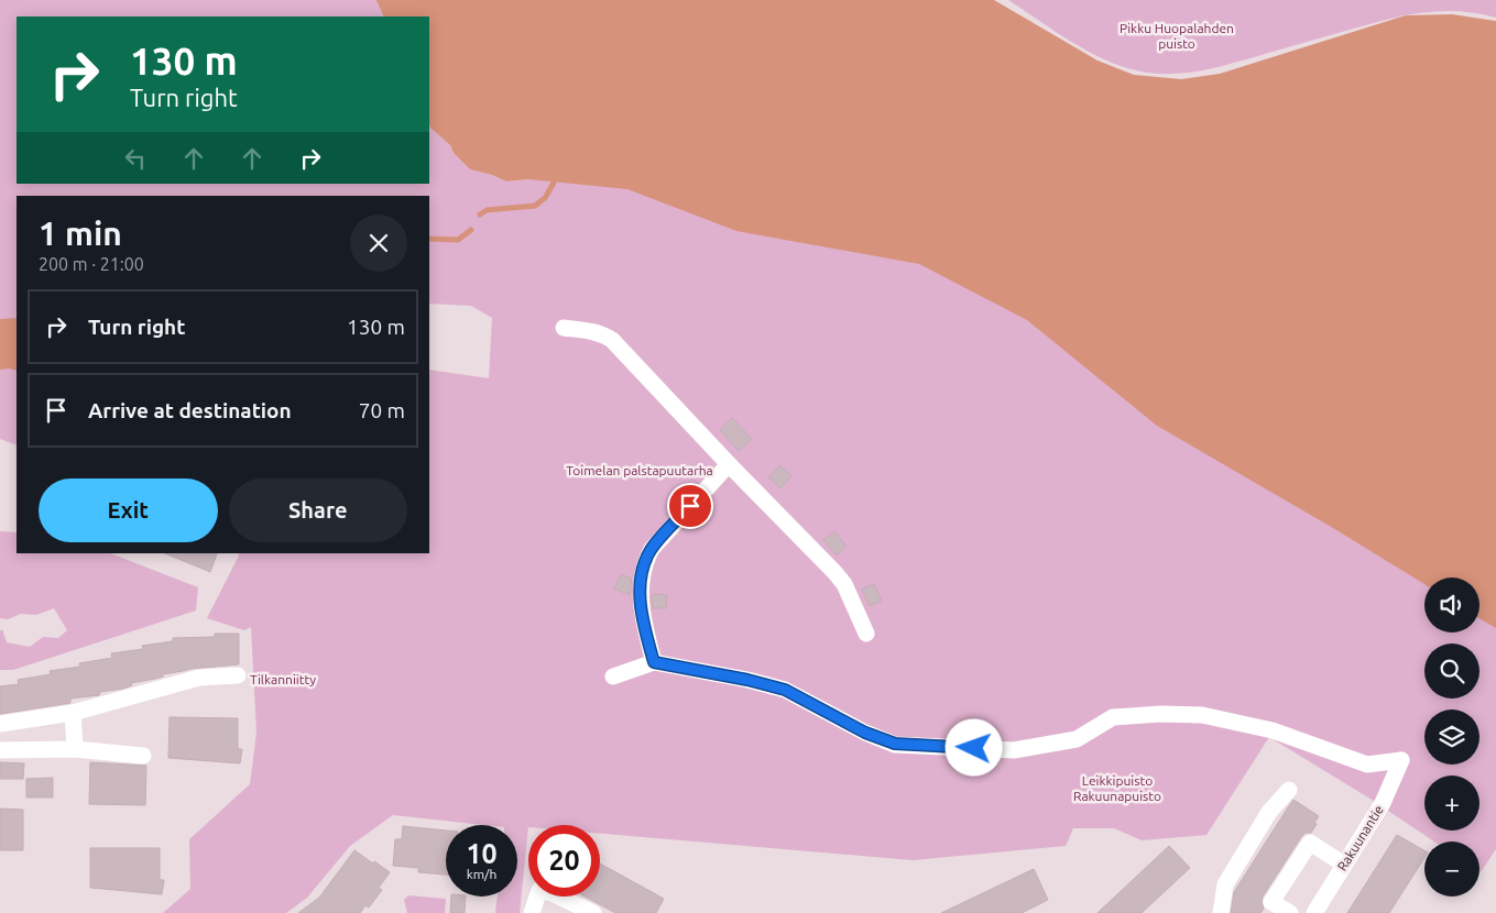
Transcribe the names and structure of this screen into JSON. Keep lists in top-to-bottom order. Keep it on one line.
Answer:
{"streets":{"street":["Rakuunantie"]},"parks":["Pikku Huopalahden puisto","Toimelan palstapuutarha","Tilkanniitty","Leikkipuisto Rakuunapuisto"],"page":{"turn":["130 m","Turn right"],"heading":["1 min","200 m · 21:00"],"list":[{"name":"Turn right","value":"130 m"},{"name":"Arrive at destination","value":"70 m"}],"buttons":["Exit","Share"],"map_buttons":["+","−"],"speed":"10 km/h","limit":"20"}}
